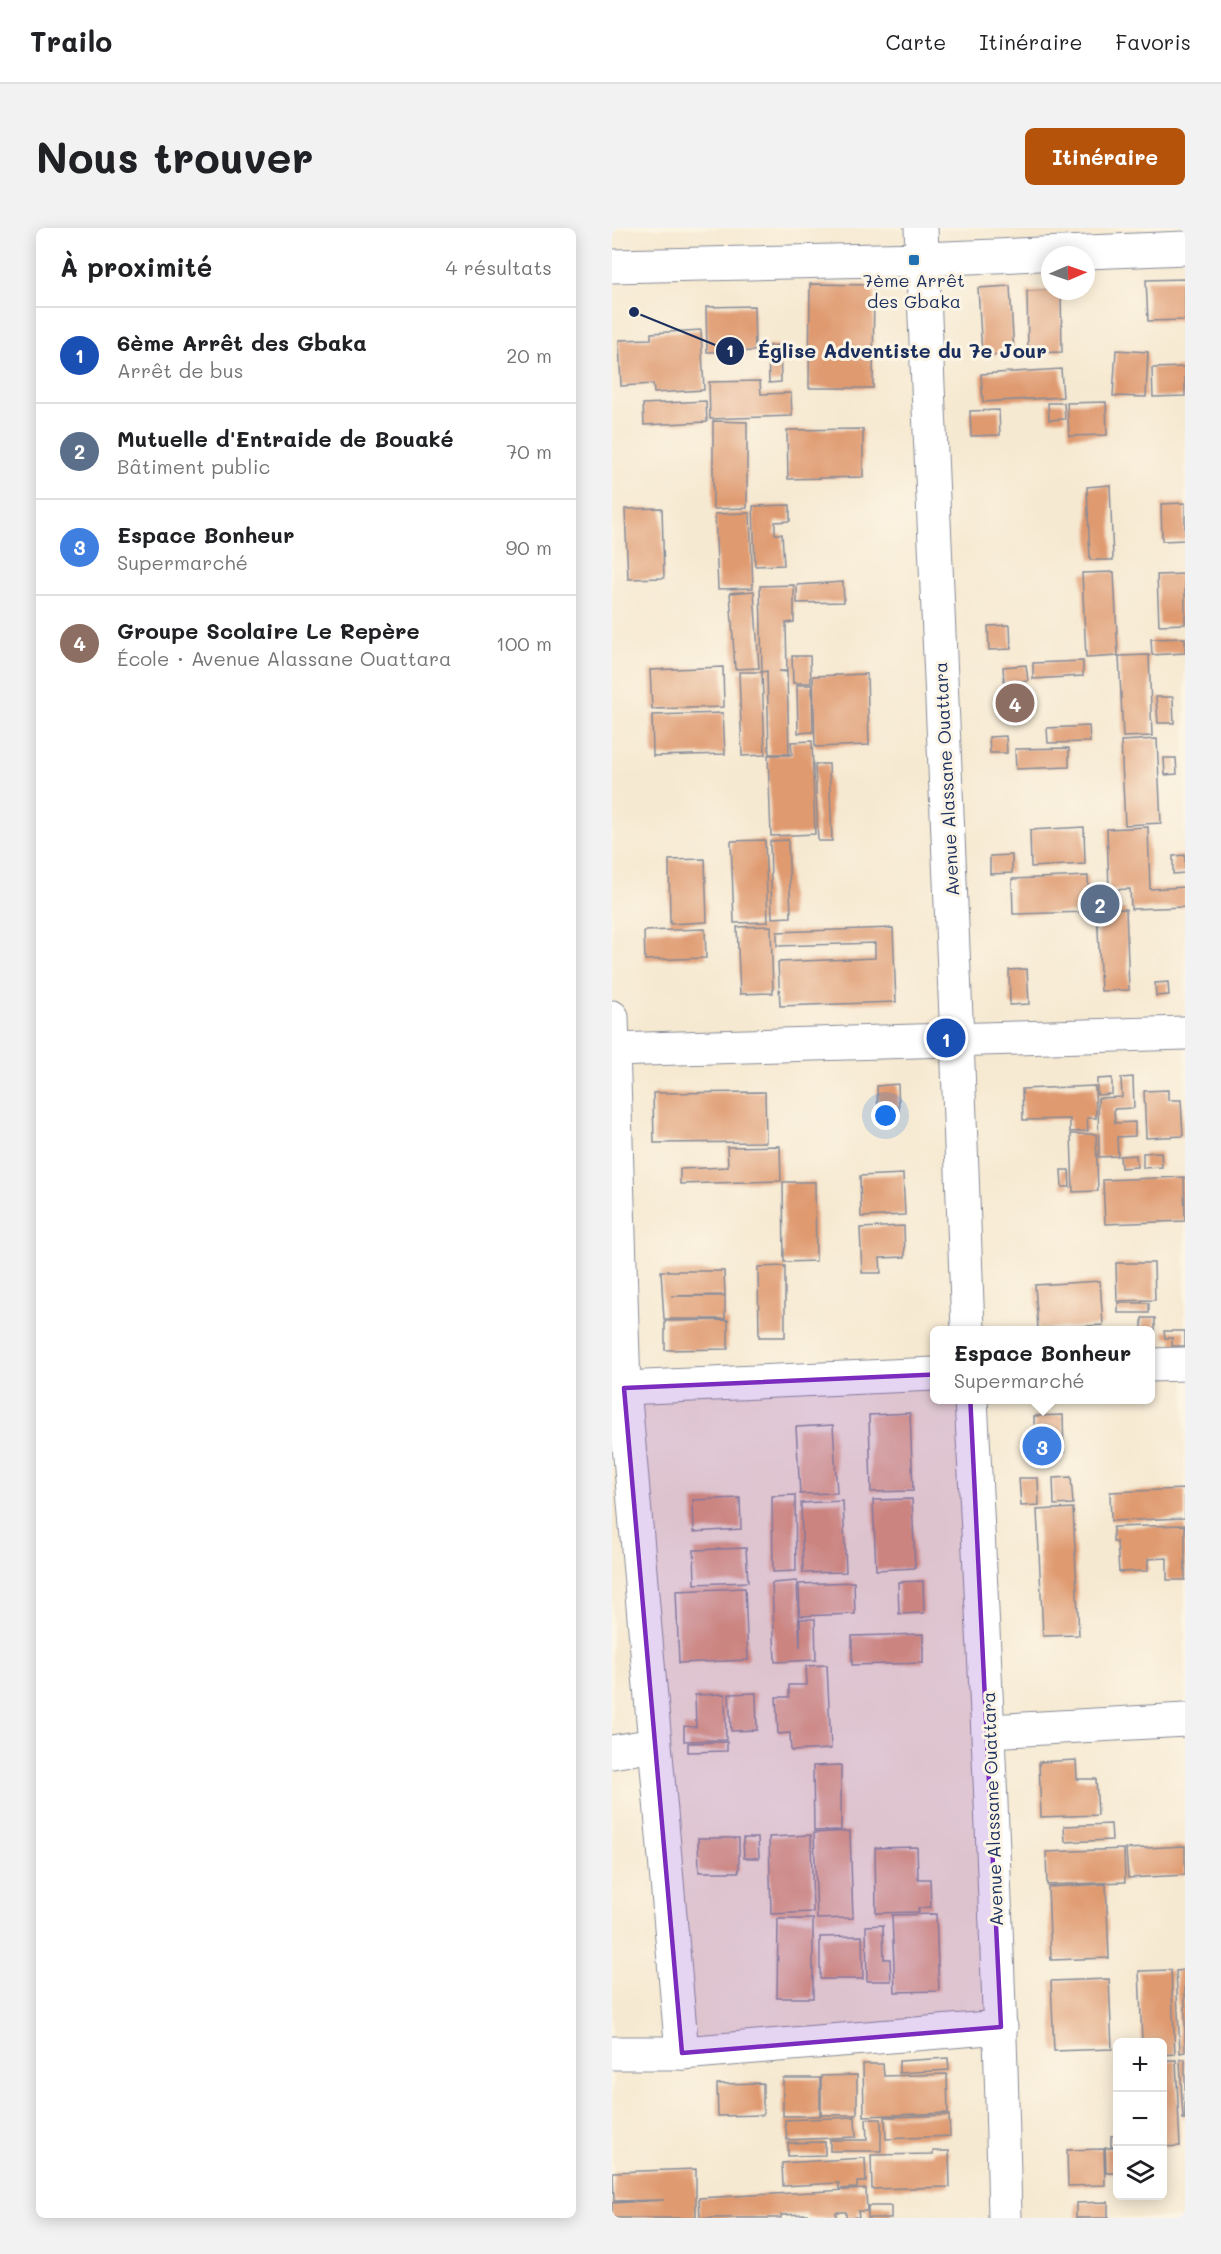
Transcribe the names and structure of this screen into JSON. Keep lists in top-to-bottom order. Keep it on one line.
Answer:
{"streets":{"street":["Avenue Alassane Ouattara"]},"places":{"transit":["7ème Arrêt des Gbaka"],"other":["Église Adventiste du 7e Jour"]},"north":"right","page":{"header":"Trailo","nav":["Carte","Itinéraire","Favoris"],"buttons":"Itinéraire","title":"Nous trouver","heading":["À proximité","4 résultats"],"list":[{"mark":"1","name":"6ème Arrêt des Gbaka","note":"Arrêt de bus","value":"20 m"},{"mark":"2","name":"Mutuelle d'Entraide de Bouaké","note":"Bâtiment public","value":"70 m"},{"mark":"3","name":"Espace Bonheur","note":"Supermarché","value":"90 m"},{"mark":"4","name":"Groupe Scolaire Le Repère","note":"École · Avenue Alassane Ouattara","value":"100 m"}],"pins":["4","2","1","3"],"popup":["Espace Bonheur","Supermarché"],"map_buttons":["+","−"]}}
